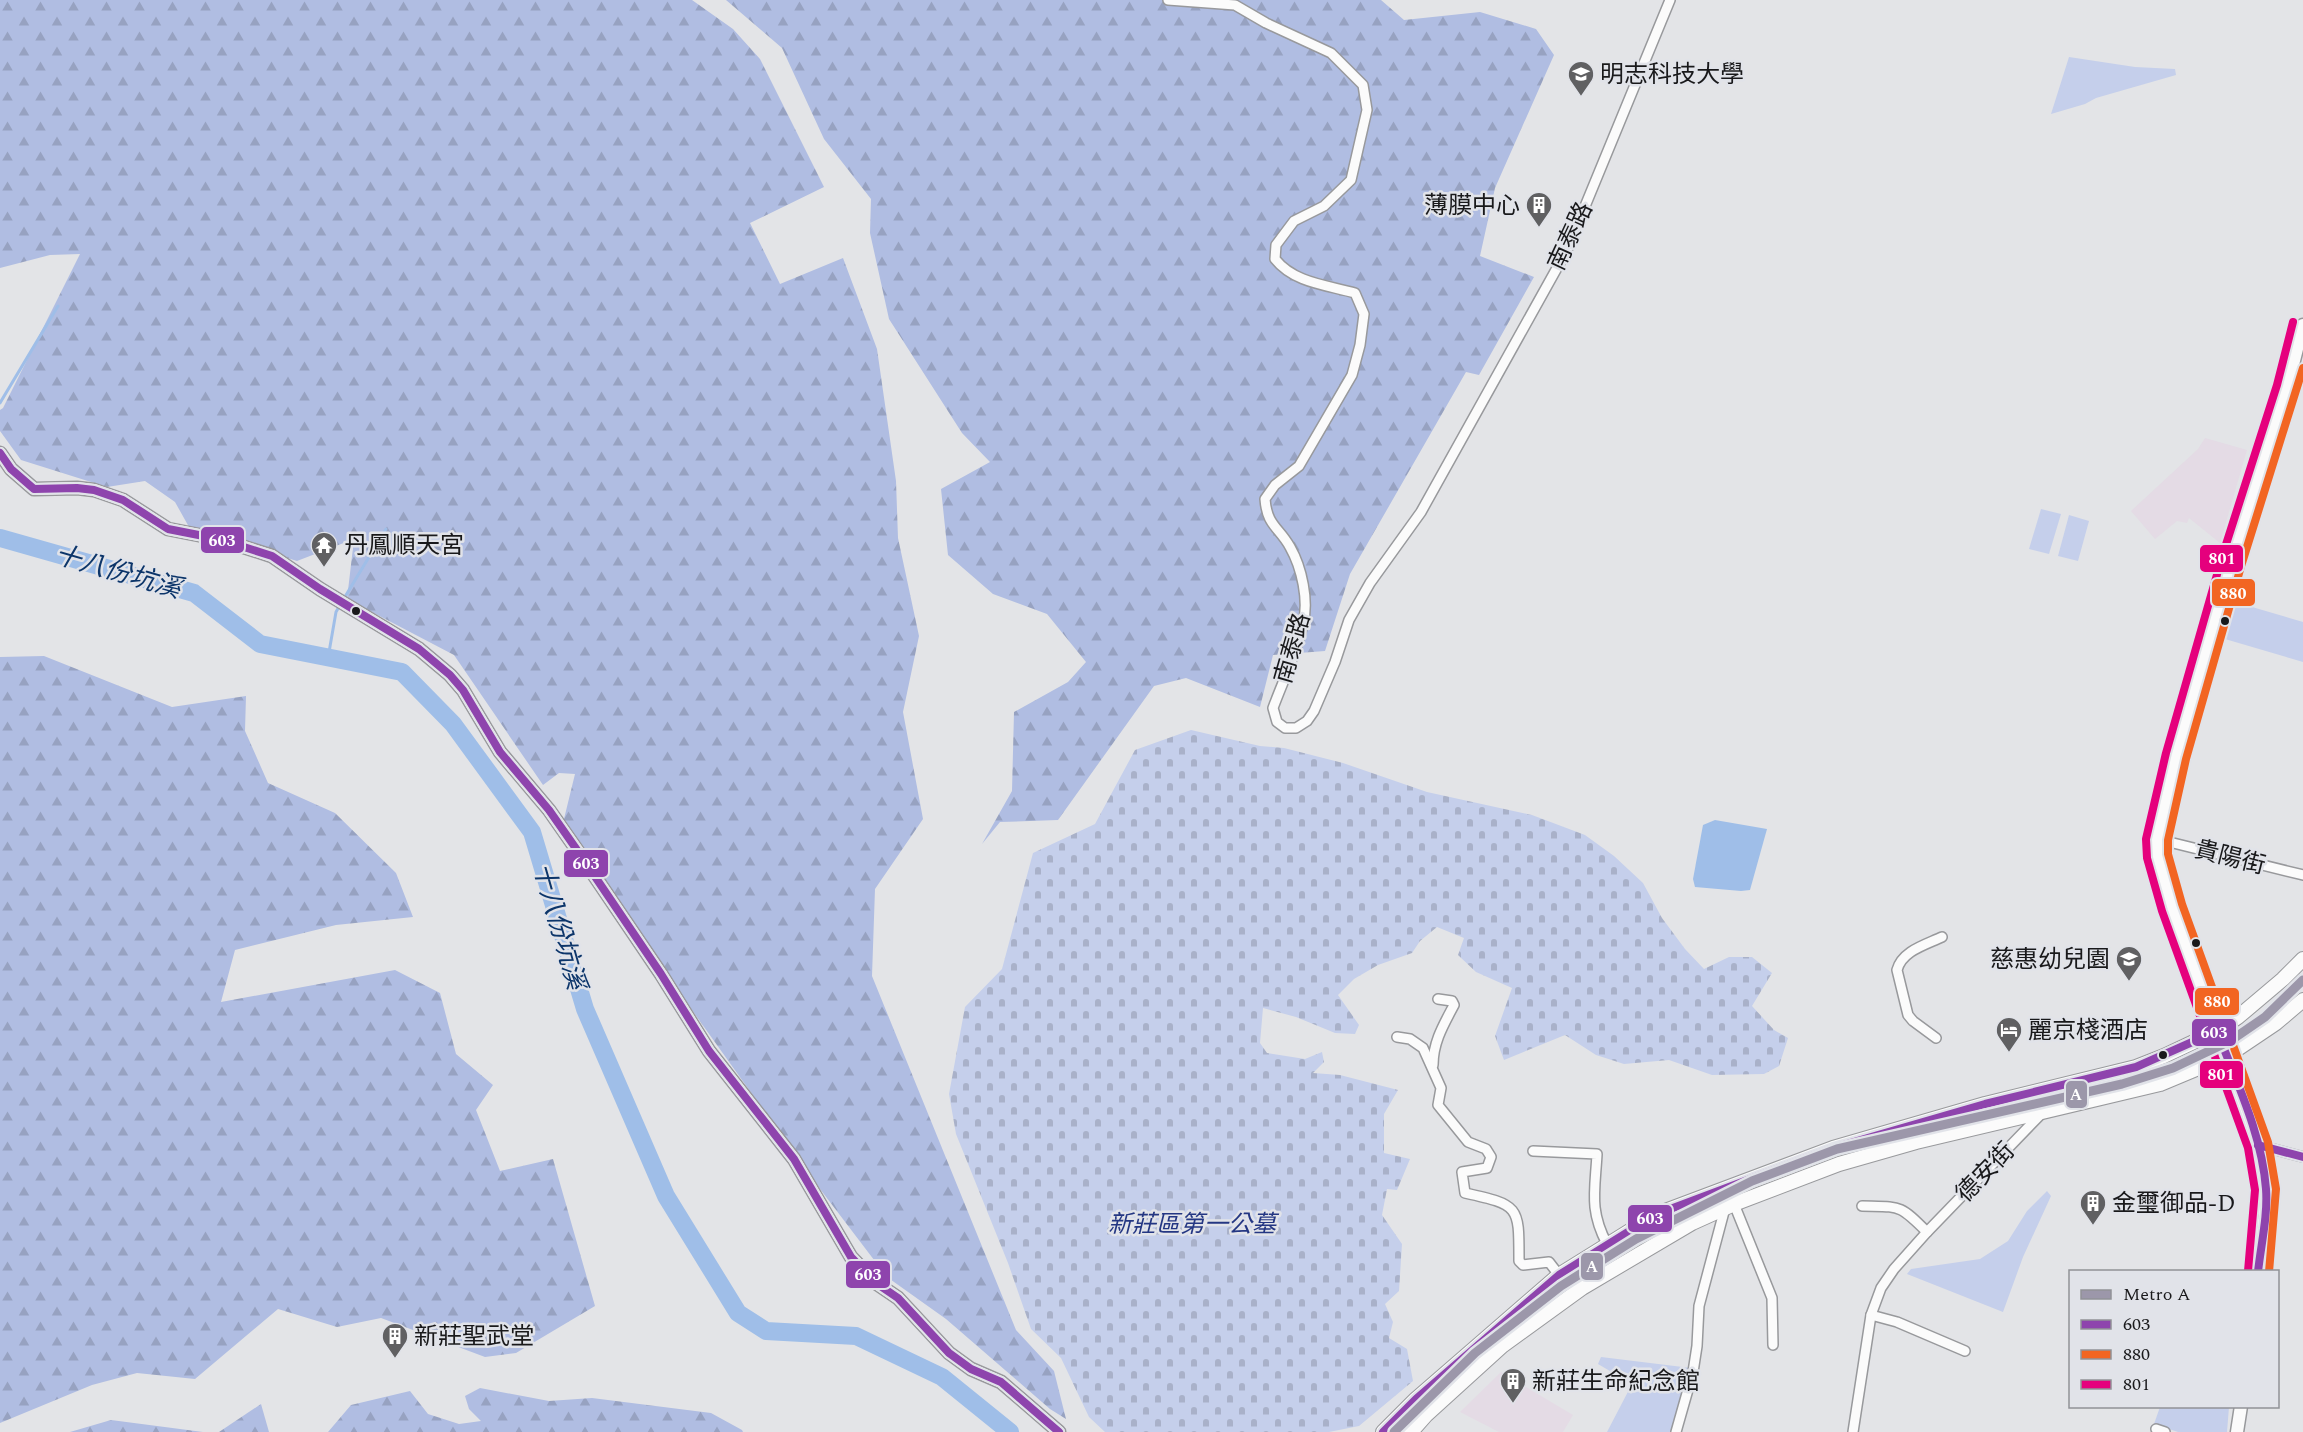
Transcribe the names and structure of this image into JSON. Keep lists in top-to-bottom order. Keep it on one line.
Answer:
{"streets":{"street":["南泰路","貴陽街","德安街"]},"water":["十八份坑溪"],"parks":["新莊區第一公墓"],"places":{"school or university":["明志科技大學","慈惠幼兒園"],"building":["薄膜中心","金璽御品-D","新莊聖武堂","新莊生命紀念館"],"temple":["丹鳳順天宮"],"hotel":["麗京棧酒店"]},"lines":["transit line 801","transit line 880","transit line 603","metro line A"],"legend":["Metro A","603","880","801"]}
